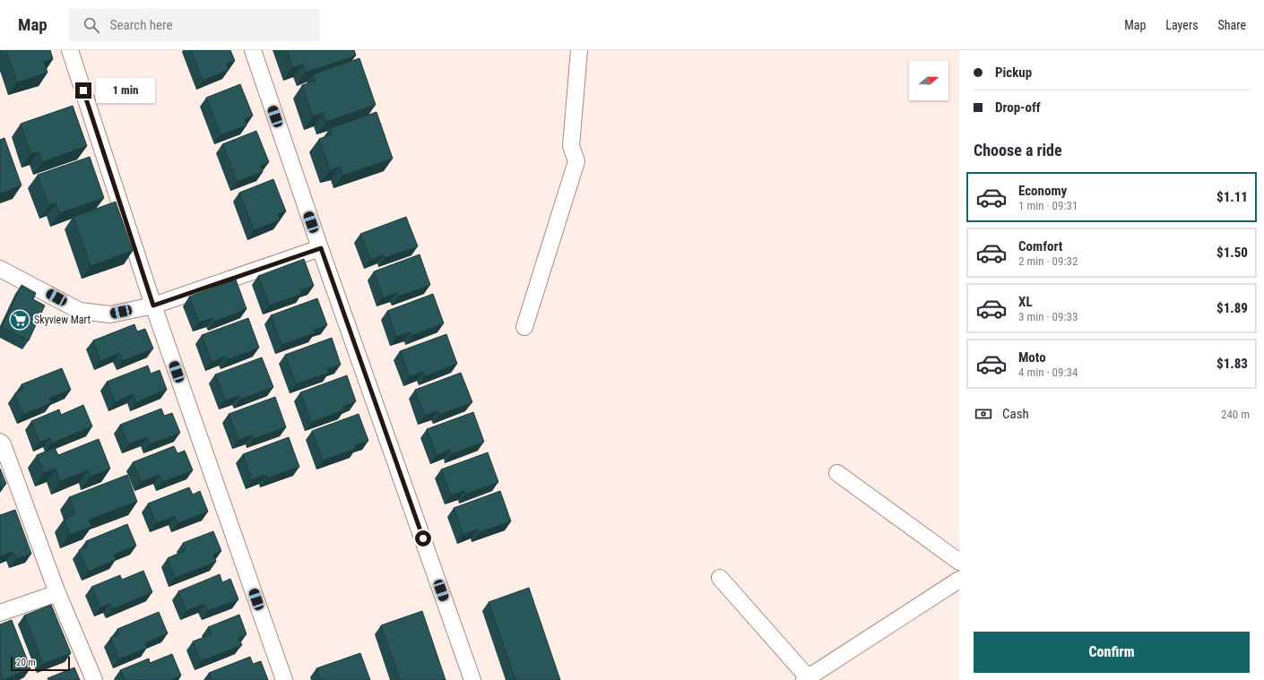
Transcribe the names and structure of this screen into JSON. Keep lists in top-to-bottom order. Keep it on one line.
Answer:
{"places":{"supermarket":["Skyview Mart"]},"scale_bar":"20 m","north":"right","page":{"header":"Map","search":"Search here","nav":["Map","Layers","Share"],"banner":["Pickup","Drop-off"],"bubble":"1 min","heading":"Choose a ride","list":[{"name":"Economy","note":"1 min · 09:31","value":"$1.11"},{"name":"Comfort","note":"2 min · 09:32","value":"$1.50"},{"name":"XL","note":"3 min · 09:33","value":"$1.89"},{"name":"Moto","note":"4 min · 09:34","value":"$1.83"}],"pay":["Cash","240 m"],"buttons":"Confirm","scale":"20 m"}}
